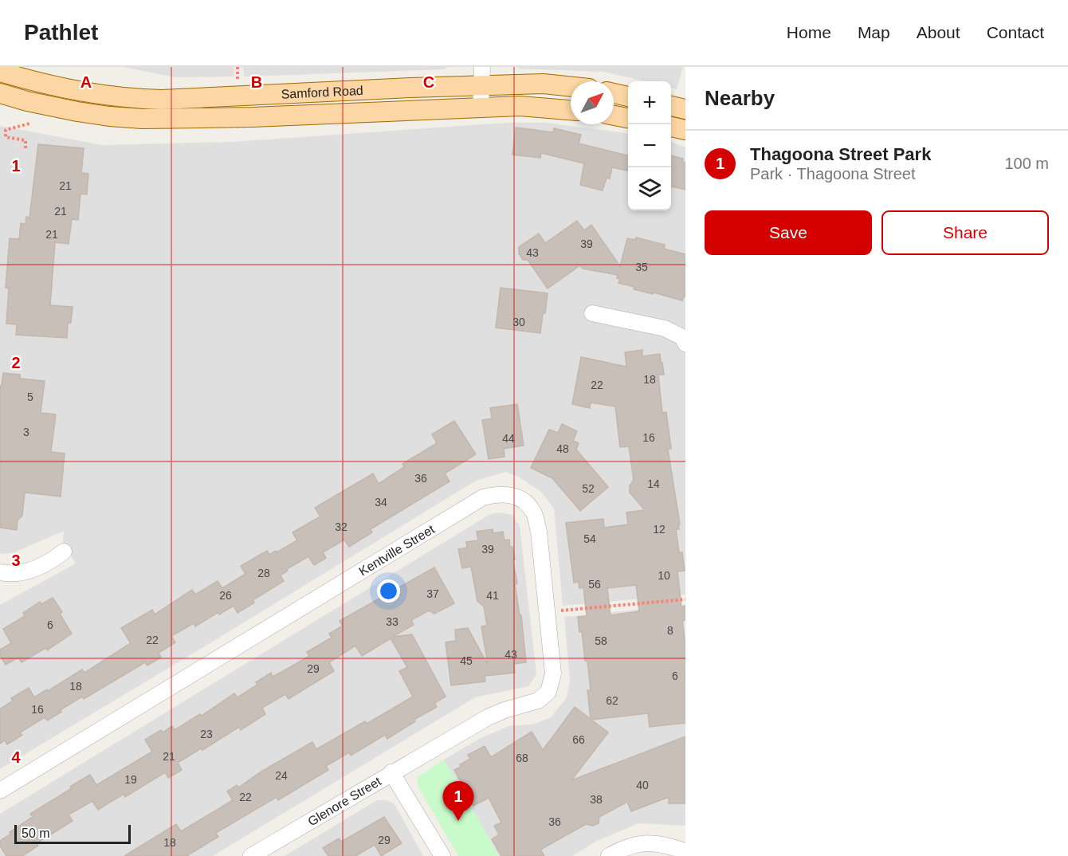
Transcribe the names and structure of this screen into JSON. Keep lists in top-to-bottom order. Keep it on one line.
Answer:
{"streets":{"main road":["Samford Road"],"street":["Kentville Street","Glenore Street"]},"crossings":[["Kentville Street","Glenore Street"]],"house_numbers":["21","21","21","39","43","35","30","18","22","5","3","16","44","48","36","14","52","34","32","12","54","39","28","10","56","37","26","41","33","6","8","22","58","43","45","29","6","18","62","16","23","66","21","68","24","19","40","22","38","36","29","18"],"scale_bar":"50 m","north":"top right","page":{"header":"Pathlet","nav":["Home","Map","About","Contact"],"heading":"Nearby","map_buttons":["+","−"],"list":[{"mark":"1","name":"Thagoona Street Park","note":"Park · Thagoona Street","value":"100 m"}],"buttons":["Save","Share"],"pins":"1","scale":"50 m"},"grid":{"columns":["A","B","C"],"rows":["1","2","3","4"]}}
